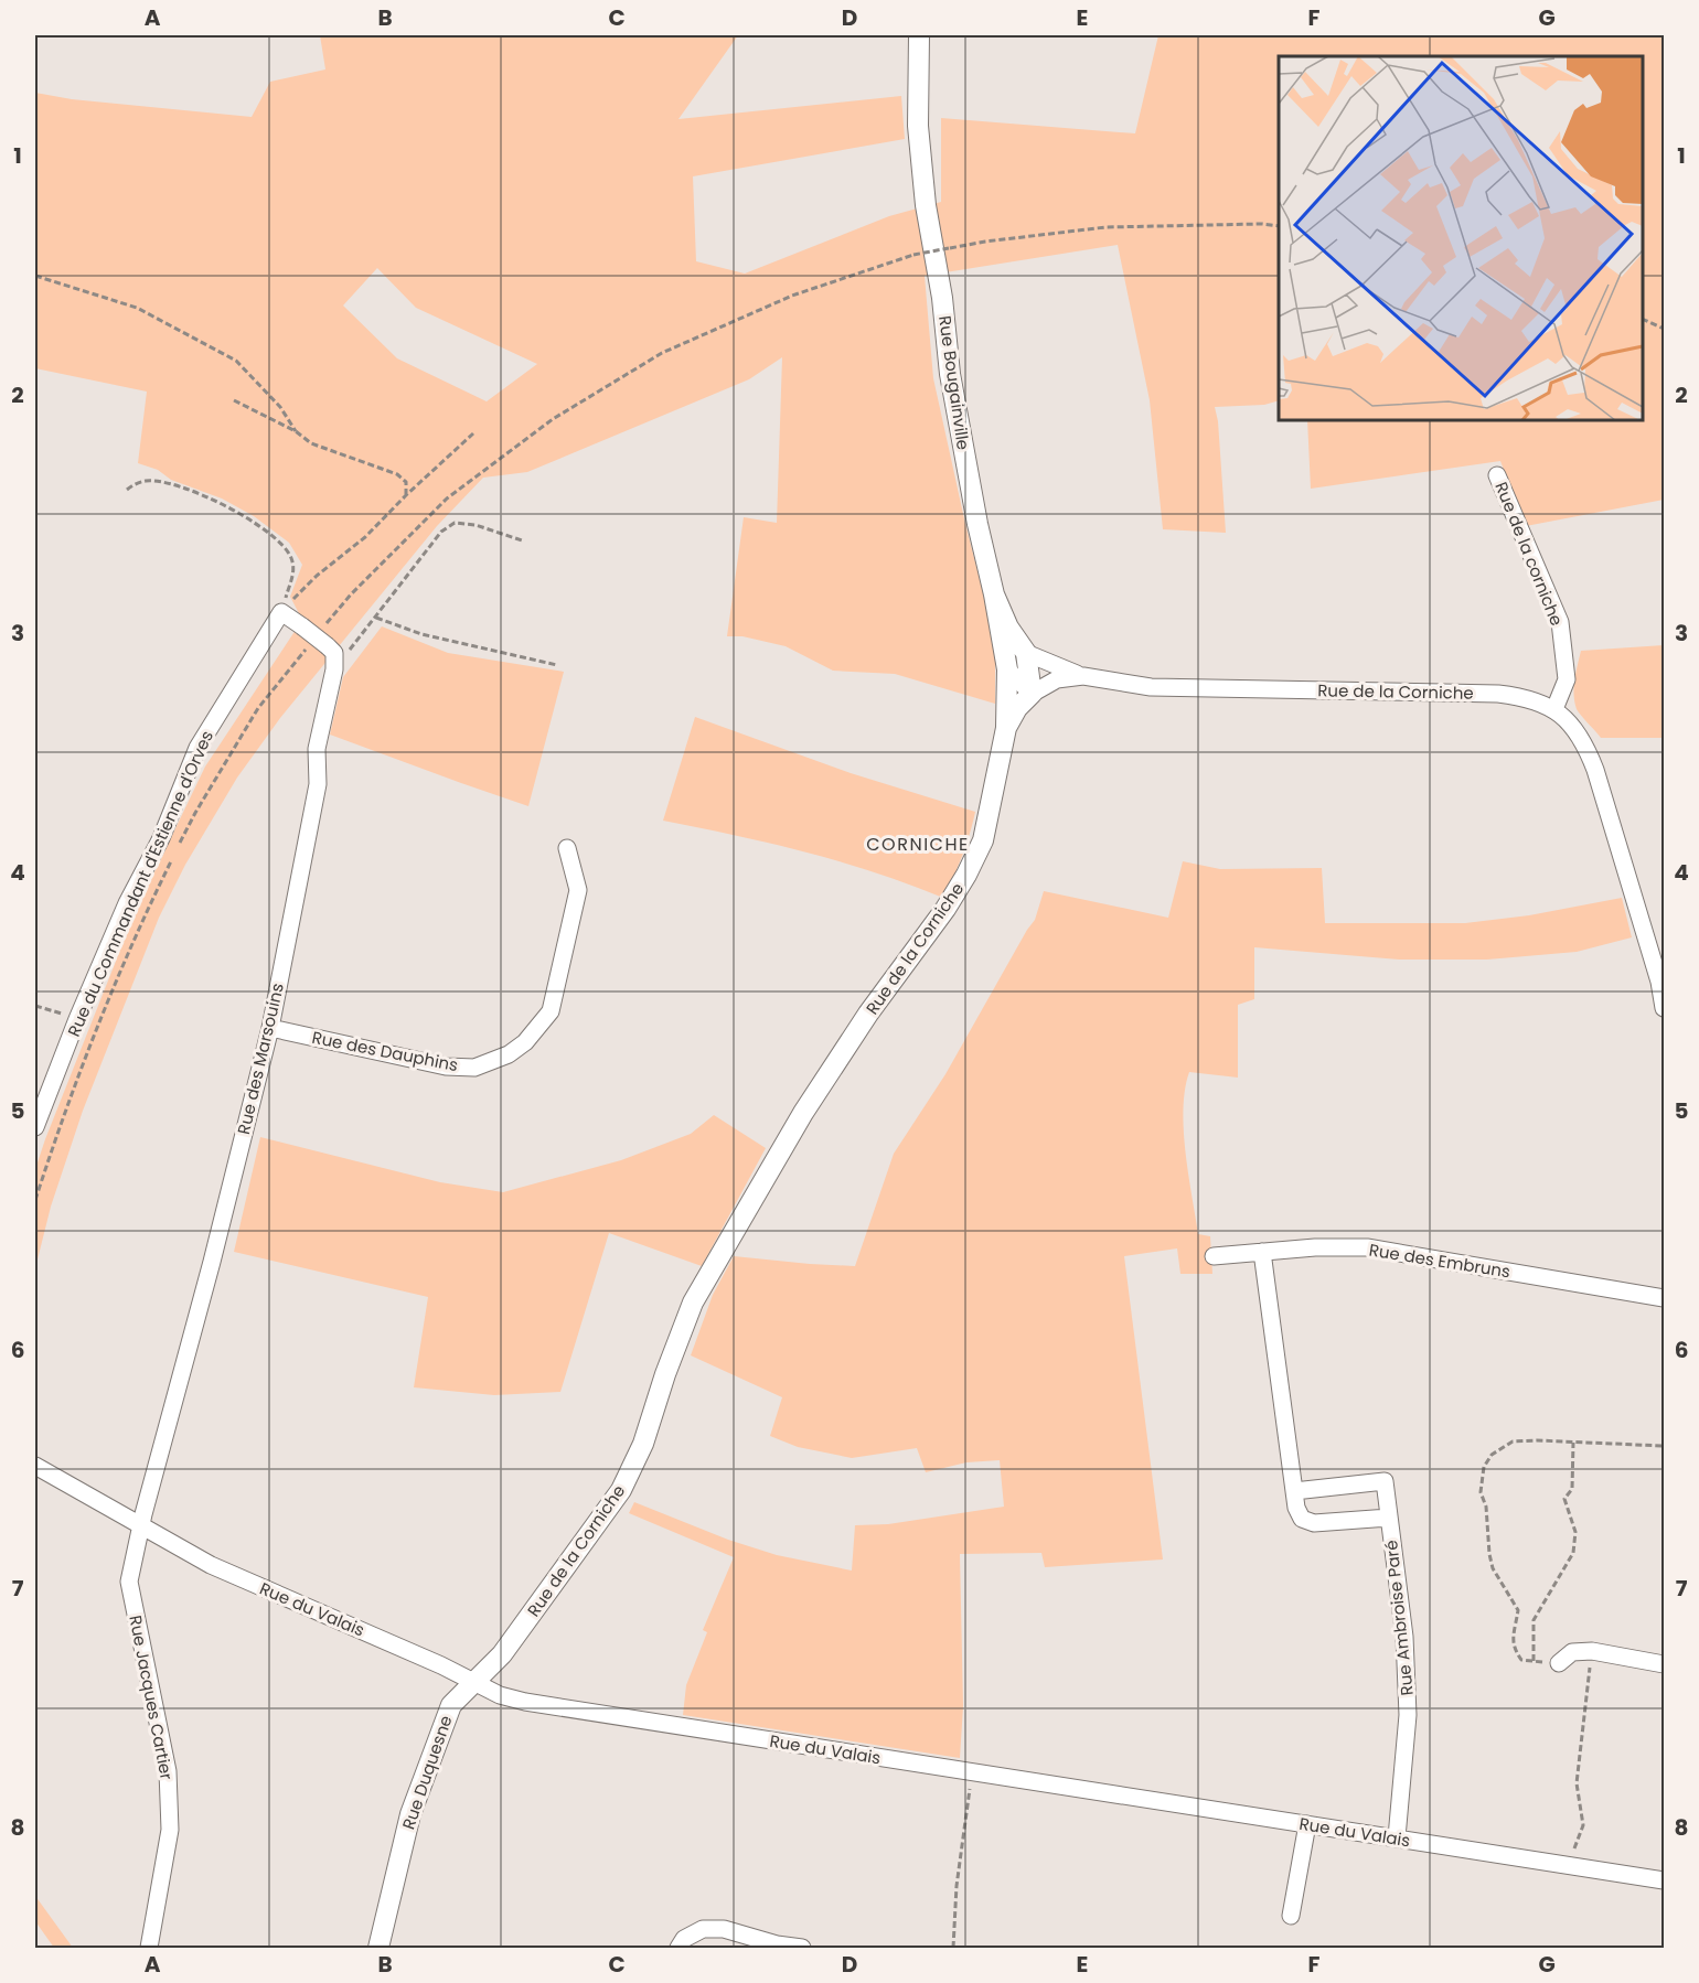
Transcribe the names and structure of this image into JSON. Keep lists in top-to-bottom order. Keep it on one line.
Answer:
{"streets":{"street":["Rue Bougainville","Rue de la corniche","Rue de la Corniche","Rue du Commandant d'Estienne d'Orves","Rue des Dauphins","Rue des Marsouins","Rue des Embruns","Rue du Valais","Rue Ambroise Paré","Rue Jacques Cartier","Rue Duquesne"]},"crossings":[["Rue Bougainville","Rue de la Corniche"],["Rue de la corniche","Rue de la Corniche"],["Rue de la Corniche","Rue du Valais"],["Rue de la Corniche","Rue Duquesne"],["Rue des Dauphins","Rue des Marsouins"],["Rue des Marsouins","Rue du Valais"],["Rue des Marsouins","Rue Jacques Cartier"],["Rue des Embruns","Rue Ambroise Paré"],["Rue du Valais","Rue Ambroise Paré"],["Rue du Valais","Rue Jacques Cartier"],["Rue du Valais","Rue Duquesne"]],"districts":["CORNICHE"],"grid":{"columns":["A","B","C","D","E","F","G"],"rows":["1","2","3","4","5","6","7","8"]}}
